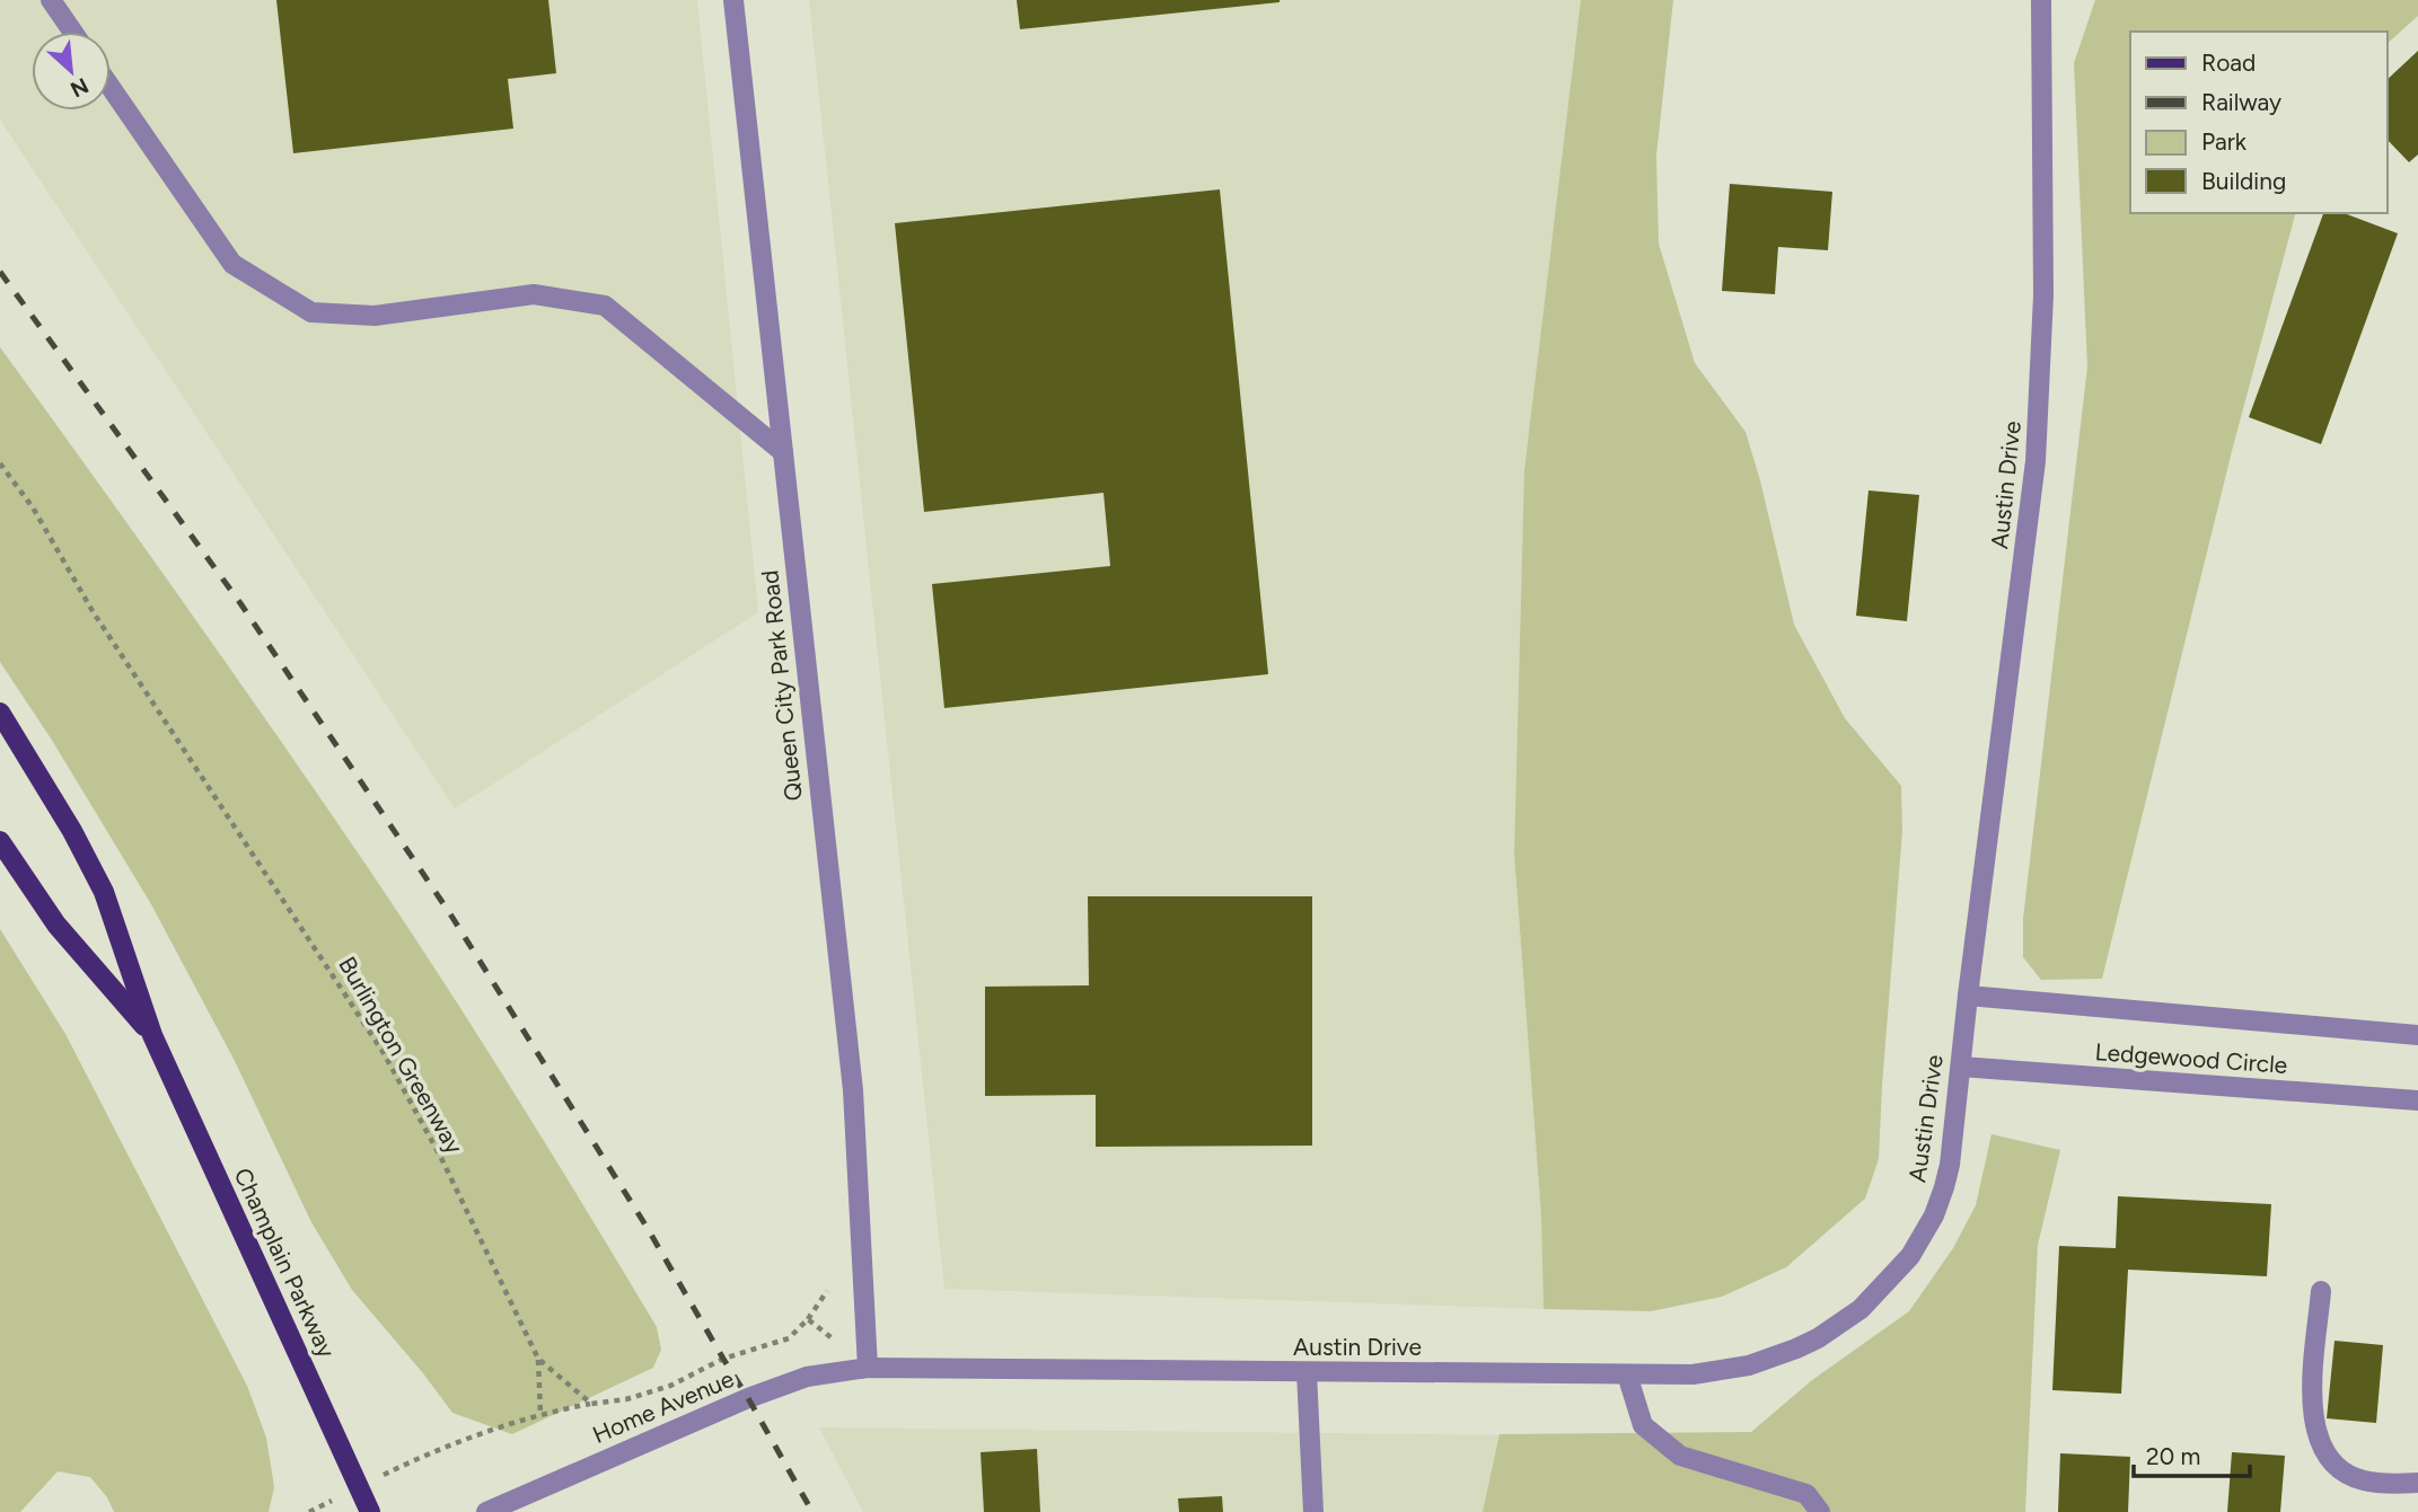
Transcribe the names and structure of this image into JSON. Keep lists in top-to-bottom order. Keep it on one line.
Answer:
{"streets":{"main road":["Champlain Parkway"],"street":["Austin Drive","Queen City Park Road","Ledgewood Circle","Home Avenue"],"path":["Burlington Greenway"]},"crossings":[["Austin Drive","Queen City Park Road"],["Austin Drive","Ledgewood Circle"],["Austin Drive","Home Avenue"],["Queen City Park Road","Home Avenue"]],"legend":["Road","Railway","Park","Building"],"scale_bar":"20 m","north":"bottom right"}
